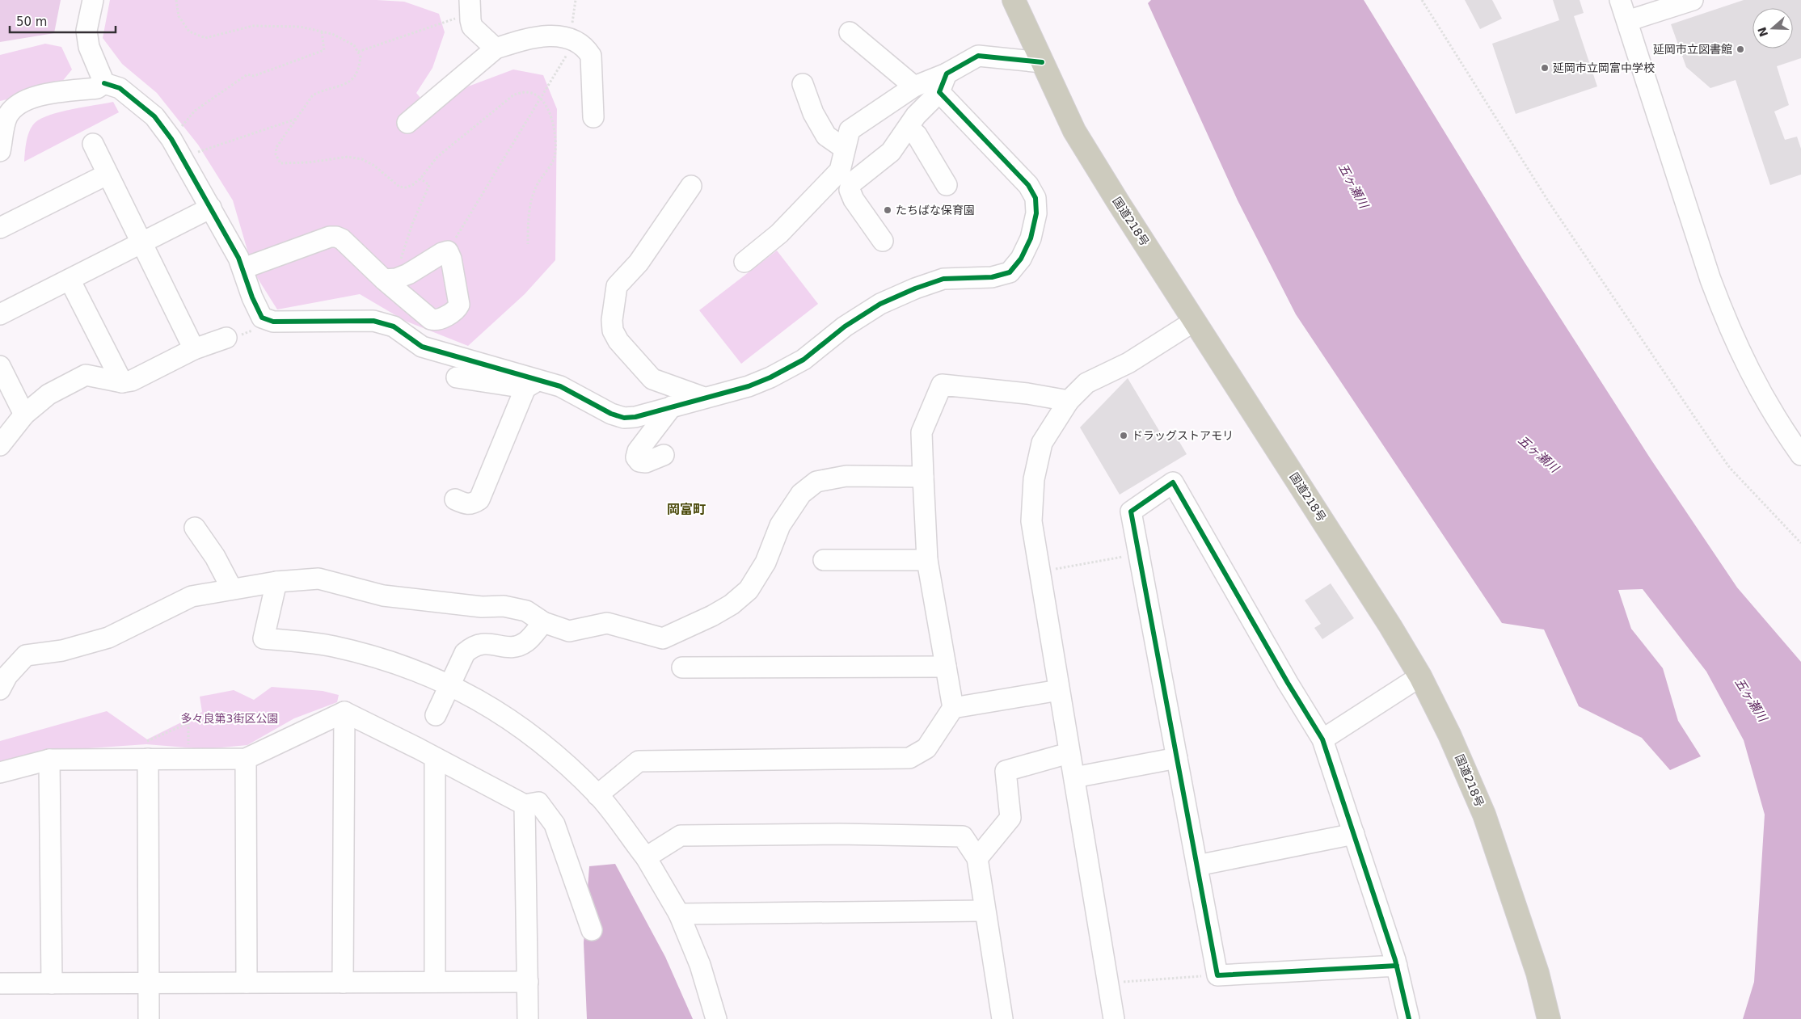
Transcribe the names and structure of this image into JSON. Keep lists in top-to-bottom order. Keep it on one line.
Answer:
{"streets":{"highway":["国道218号"]},"districts":["岡富町"],"water":["五ヶ瀬川"],"parks":["多々良第3街区公園"],"places":["延岡市立図書館","延岡市立岡富中学校","たちばな保育園","ドラッグストアモリ"],"scale_bar":"50 m","north":"left"}
